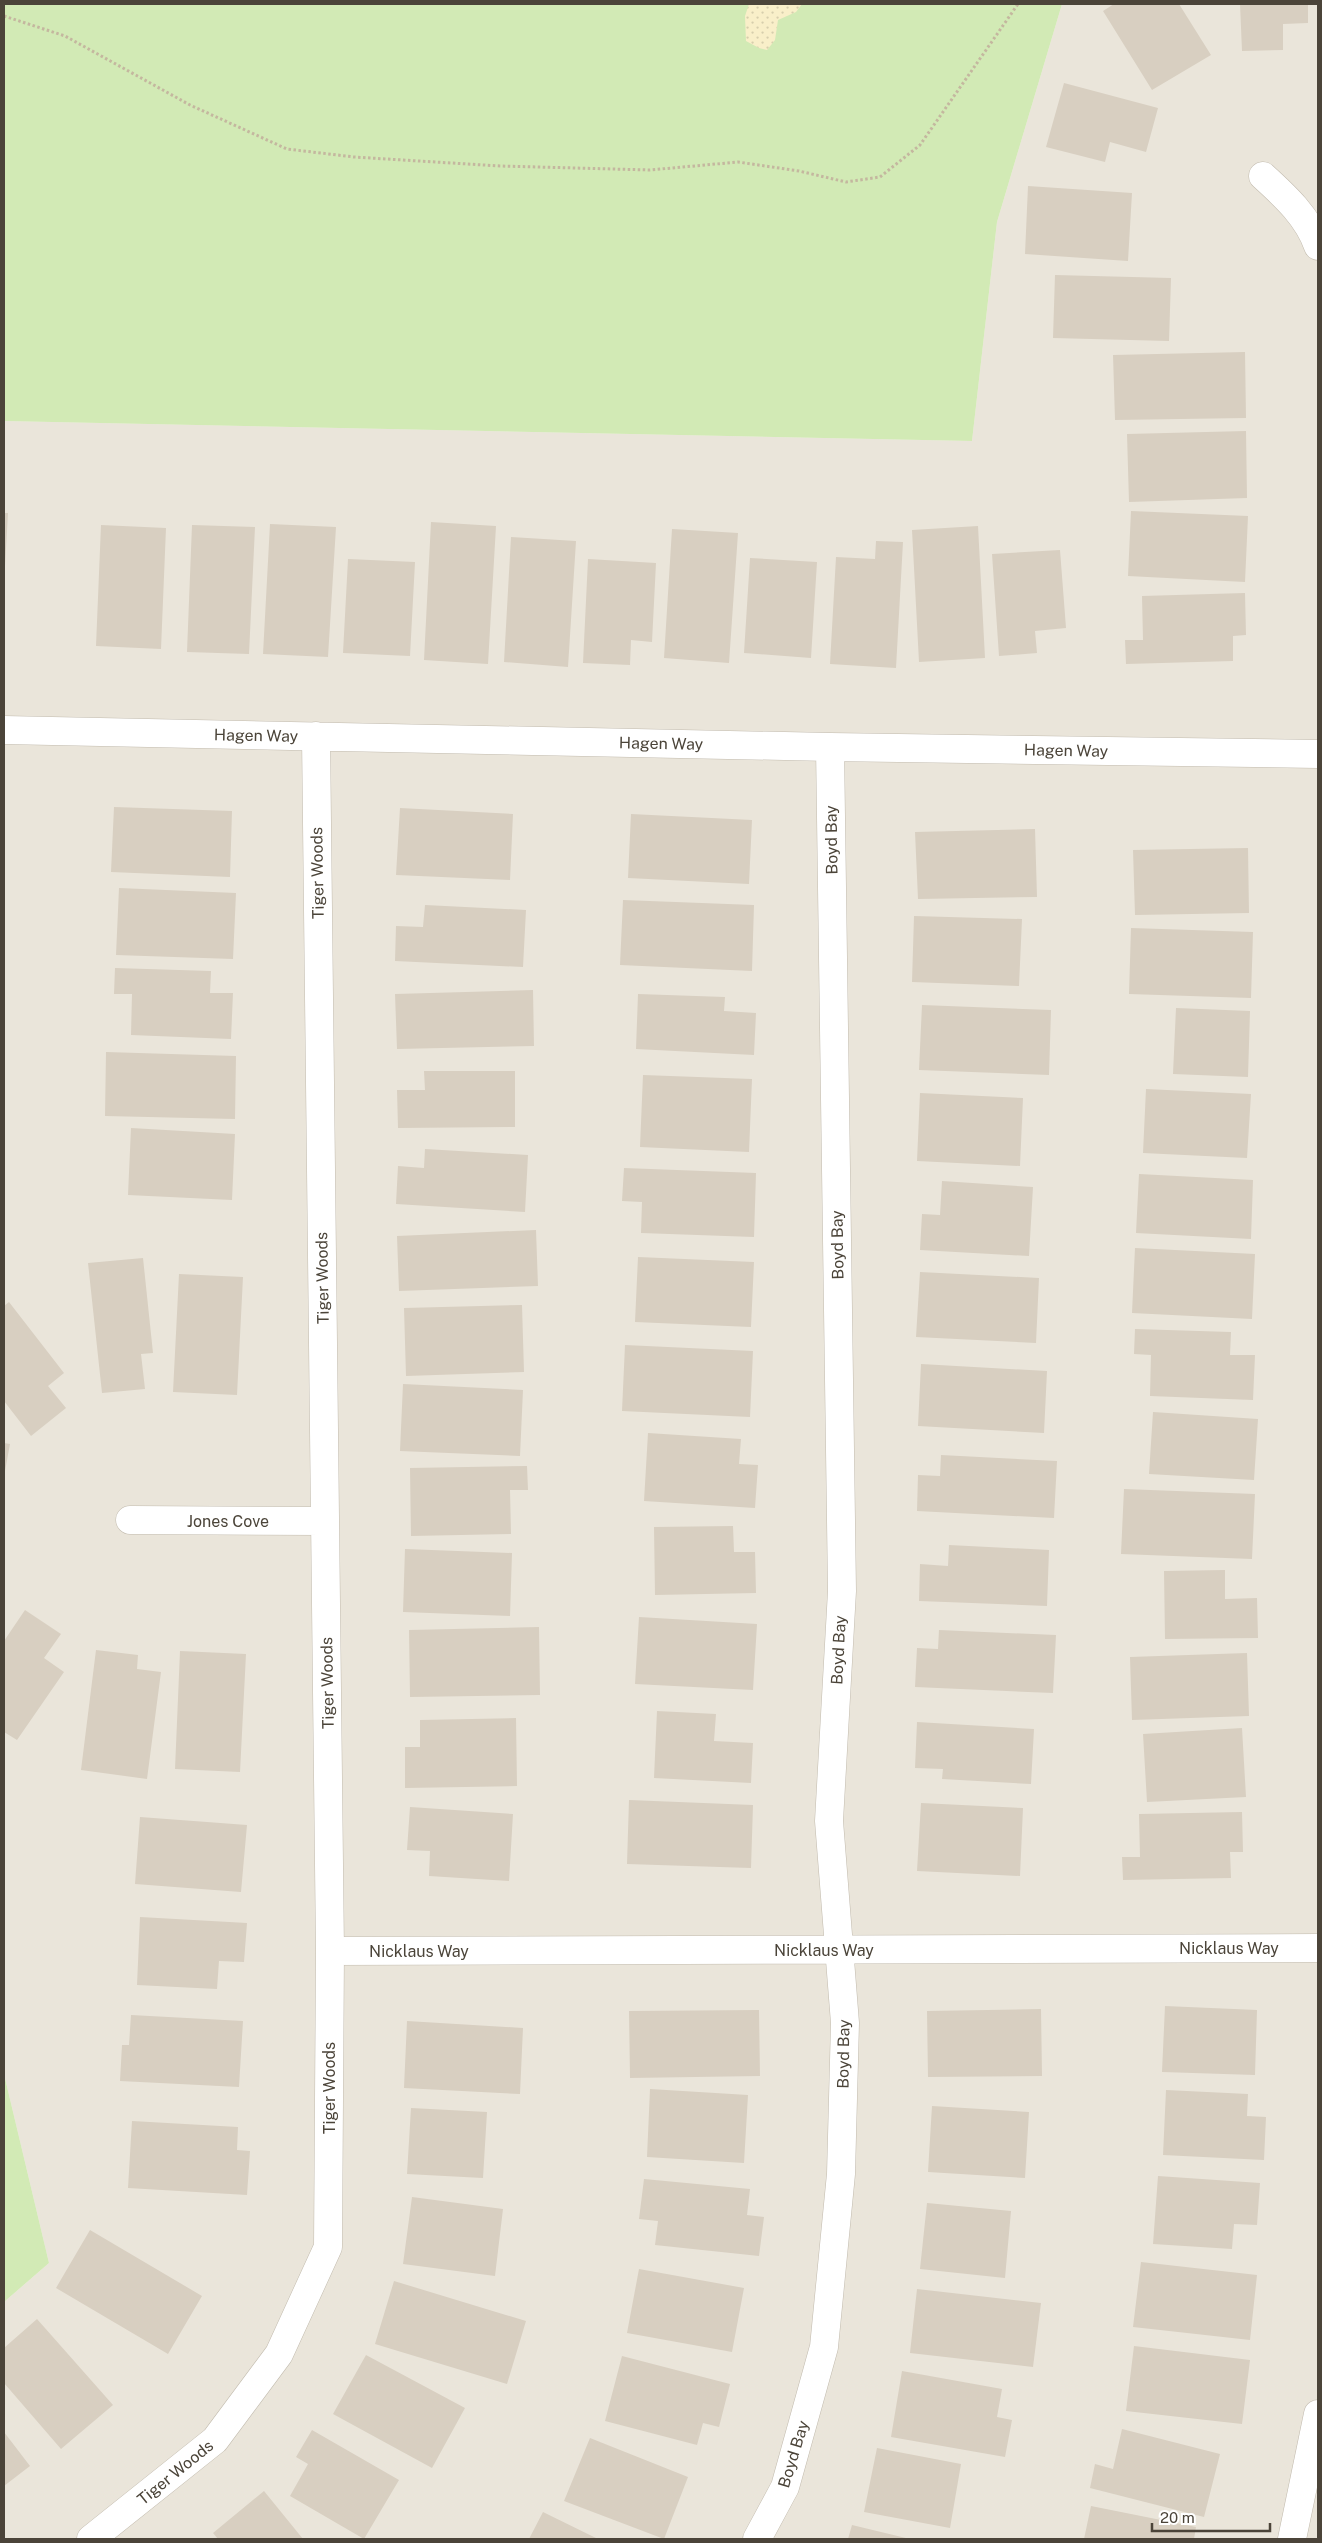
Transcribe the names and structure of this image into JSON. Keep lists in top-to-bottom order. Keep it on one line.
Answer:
{"streets":{"street":["Hagen Way","Boyd Bay","Tiger Woods","Jones Cove","Nicklaus Way"]},"crossings":[["Hagen Way","Boyd Bay"],["Hagen Way","Tiger Woods"],["Boyd Bay","Nicklaus Way"],["Tiger Woods","Jones Cove"],["Tiger Woods","Nicklaus Way"]],"scale_bar":"20 m"}
